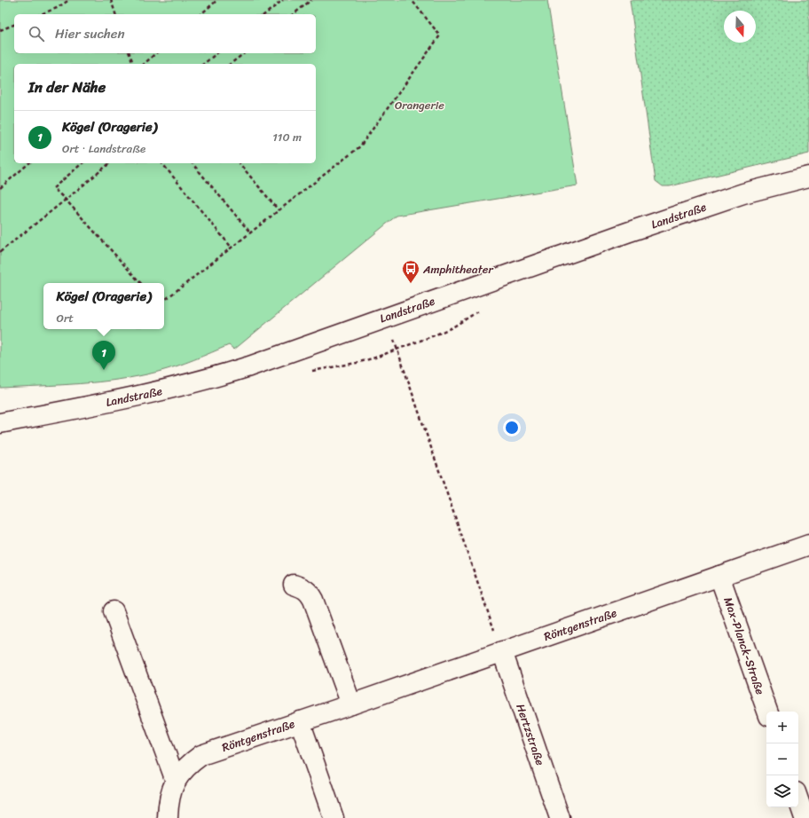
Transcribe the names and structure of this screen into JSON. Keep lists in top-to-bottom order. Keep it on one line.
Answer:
{"streets":{"street":["Landstraße","Röntgenstraße","Max-Planck-Straße","Hertzstraße"]},"crossings":[["Röntgenstraße","Max-Planck-Straße"],["Röntgenstraße","Hertzstraße"]],"parks":["Orangerie"],"places":{"bus stop":["Amphitheater"]},"north":"bottom","page":{"search":"Hier suchen","heading":"In der Nähe","list":[{"mark":"1","name":"Kögel (Oragerie)","note":"Ort · Landstraße","value":"110 m"}],"popup":["Kögel (Oragerie)","Ort"],"pins":"1","map_buttons":["+","−"]}}
